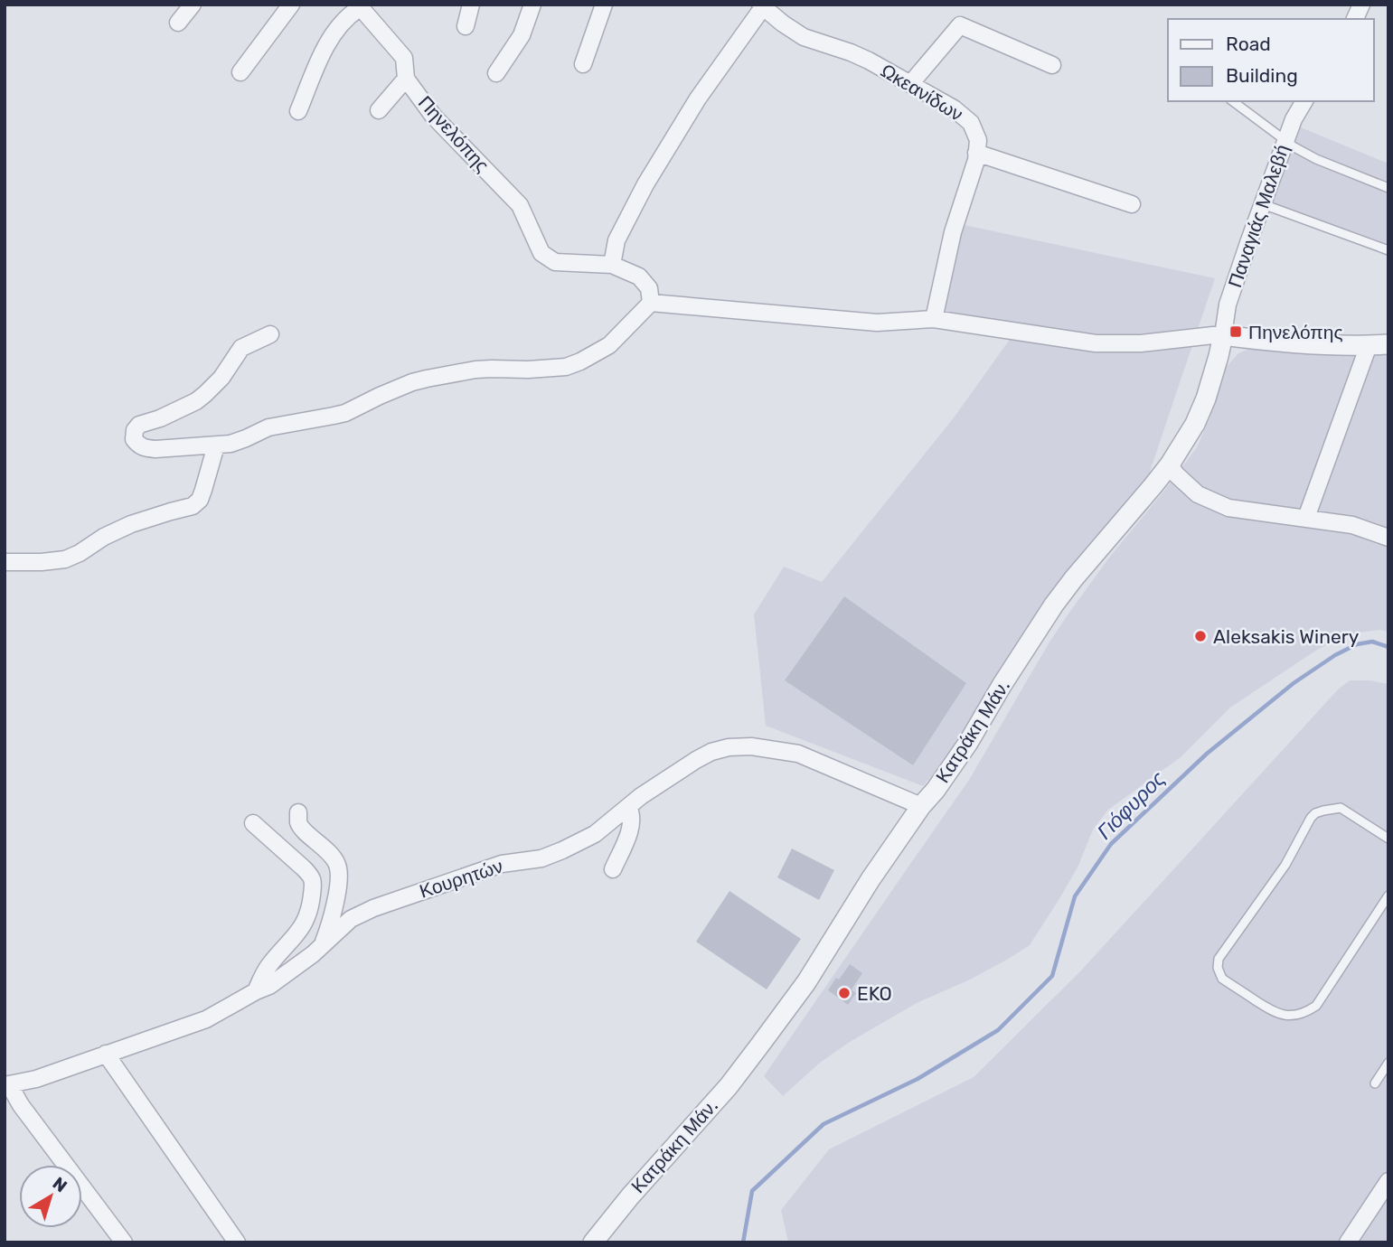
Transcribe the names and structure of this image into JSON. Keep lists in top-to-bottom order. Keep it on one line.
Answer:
{"streets":{"street":["Ωκεανίδων","Πηνελόπης","Παναγιάς Μαλεβή","Κατράκη Μάν.","Κουρητών"]},"crossings":[["Παναγιάς Μαλεβή","Κατράκη Μάν."],["Κατράκη Μάν.","Κουρητών"]],"water":["Γιόφυρος"],"places":{"transit":["Πηνελόπης"],"other":["Aleksakis Winery","EKO"]},"legend":["Road","Building"],"north":"top right"}
